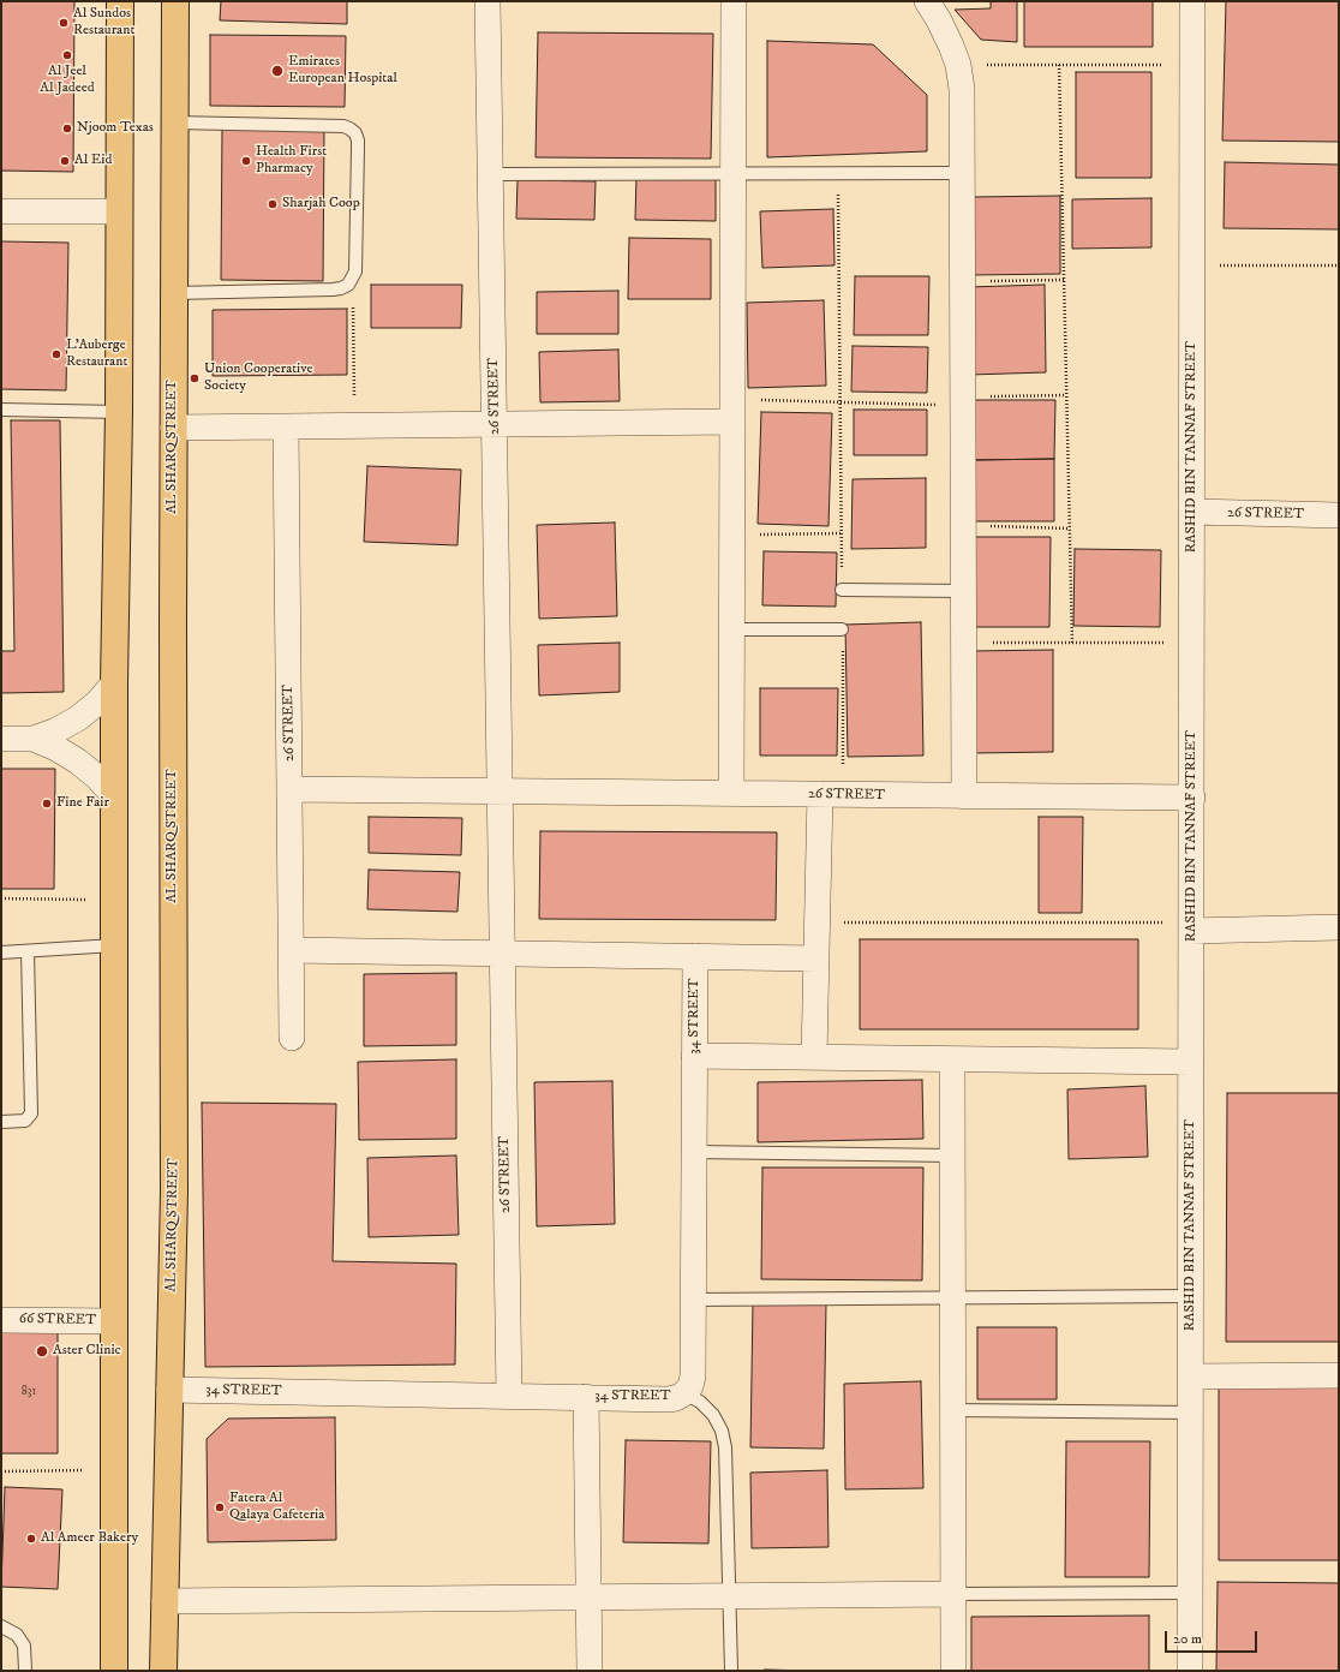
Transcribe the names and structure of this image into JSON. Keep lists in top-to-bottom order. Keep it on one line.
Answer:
{"streets":{"main road":["AL SHARQ STREET"],"street":["26 STREET","RASHID BIN TANNAF STREET","34 STREET","66 STREET"]},"crossings":[["26 STREET","RASHID BIN TANNAF STREET"],["26 STREET","34 STREET"],["AL SHARQ STREET","34 STREET"]],"places":["Al Sundos Restaurant","Al Jeel Al Jadeed","Emirates European Hospital","Njoom Texas","Al Eid","Health First Pharmacy","Sharjah Coop","L'Auberge Restaurant","Union Cooperative Society","Fine Fair","Aster Clinic","Fatera Al Qalaya Cafeteria","Al Ameer Bakery"],"house_numbers":["831"],"scale_bar":"20 m"}
